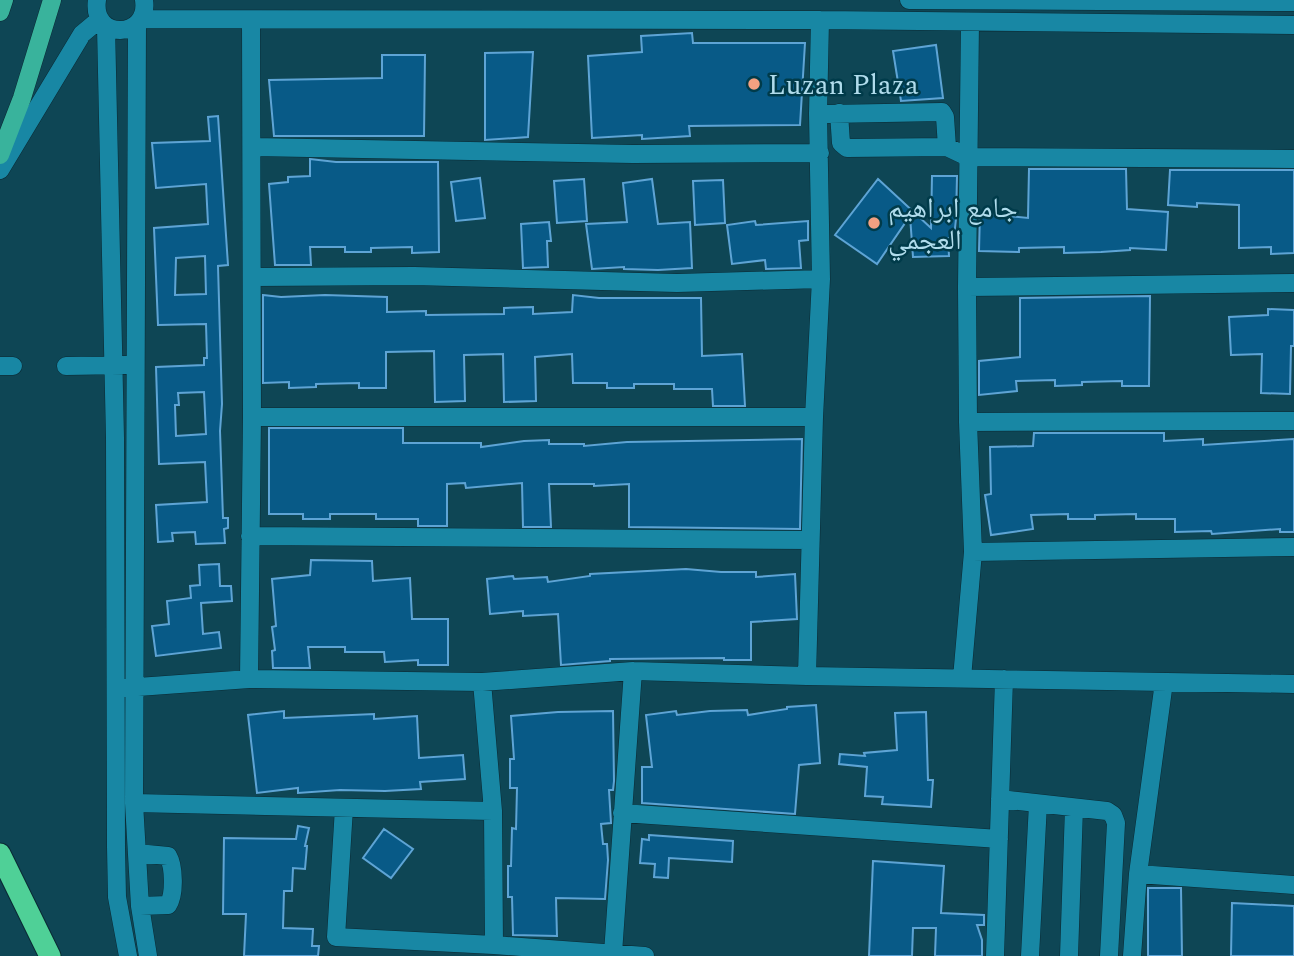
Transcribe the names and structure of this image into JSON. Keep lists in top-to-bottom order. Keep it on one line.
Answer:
{"places":["Luzan Plaza","جامع ابراهيم العجمي"]}
